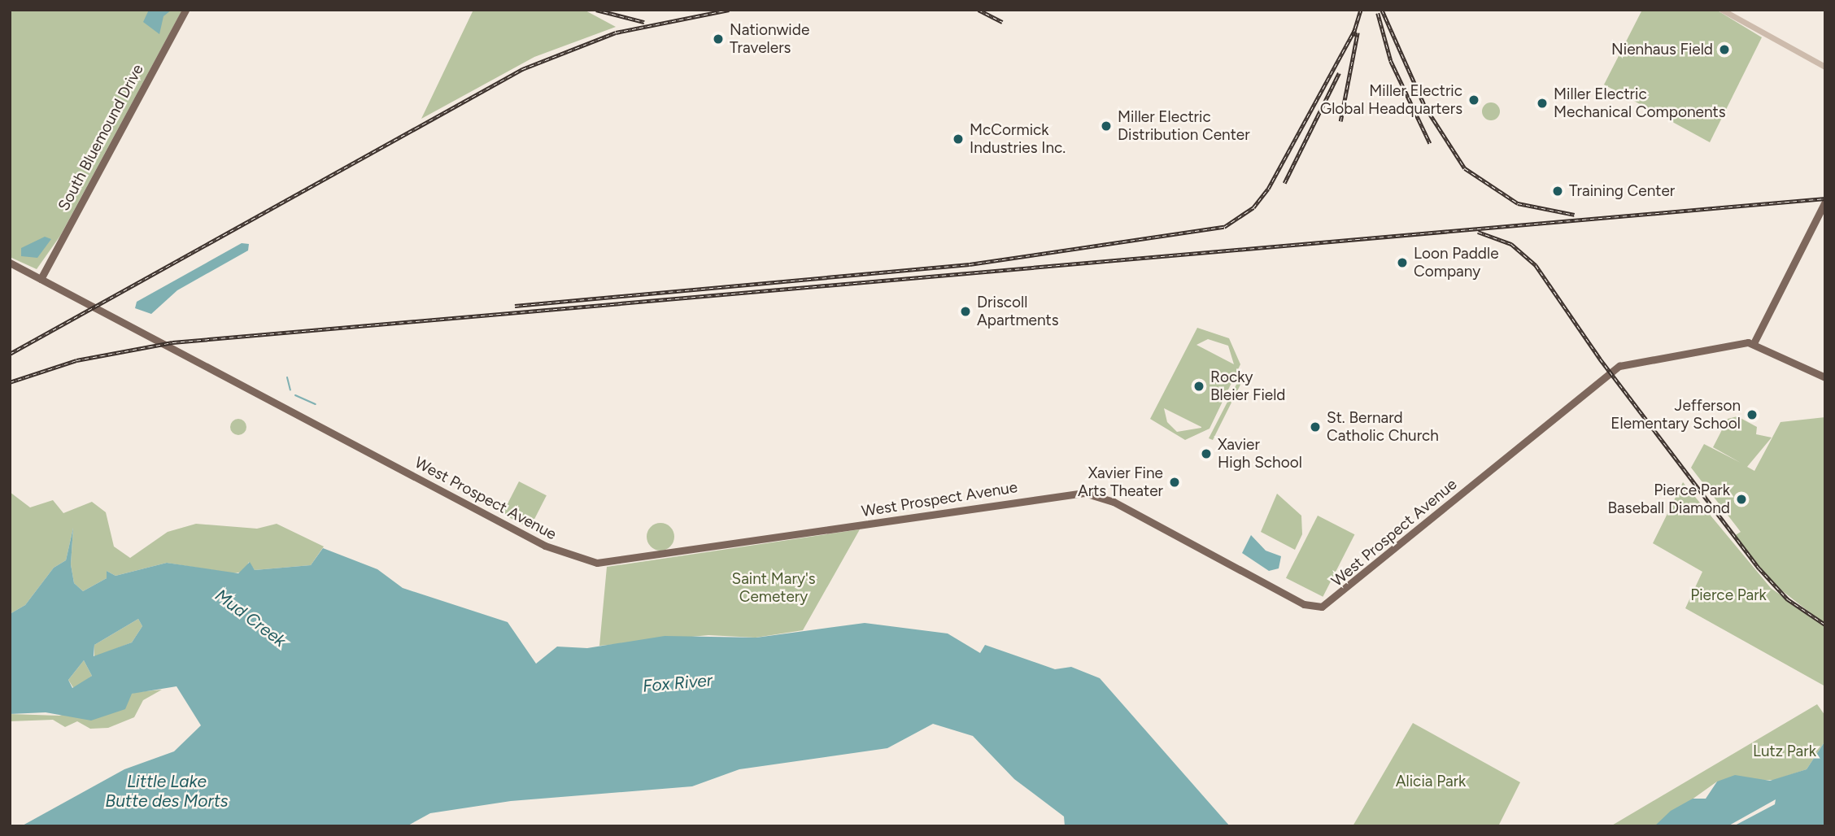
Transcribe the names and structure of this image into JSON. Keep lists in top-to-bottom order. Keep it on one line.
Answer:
{"streets":{"main road":["South Bluemound Drive","West Prospect Avenue"]},"crossings":[["South Bluemound Drive","West Prospect Avenue"]],"water":["Mud Creek","Fox River","Little Lake Butte des Morts"],"parks":["Saint Mary's Cemetery","Pierce Park","Lutz Park","Alicia Park"],"places":["Nationwide Travelers","Nienhaus Field","Miller Electric Global Headquarters","Miller Electric Mechanical Components","Miller Electric Distribution Center","McCormick Industries Inc.","Training Center","Loon Paddle Company","Driscoll Apartments","Rocky Bleier Field","Jefferson Elementary School","St. Bernard Catholic Church","Xavier High School","Xavier Fine Arts Theater","Pierce Park Baseball Diamond"]}
